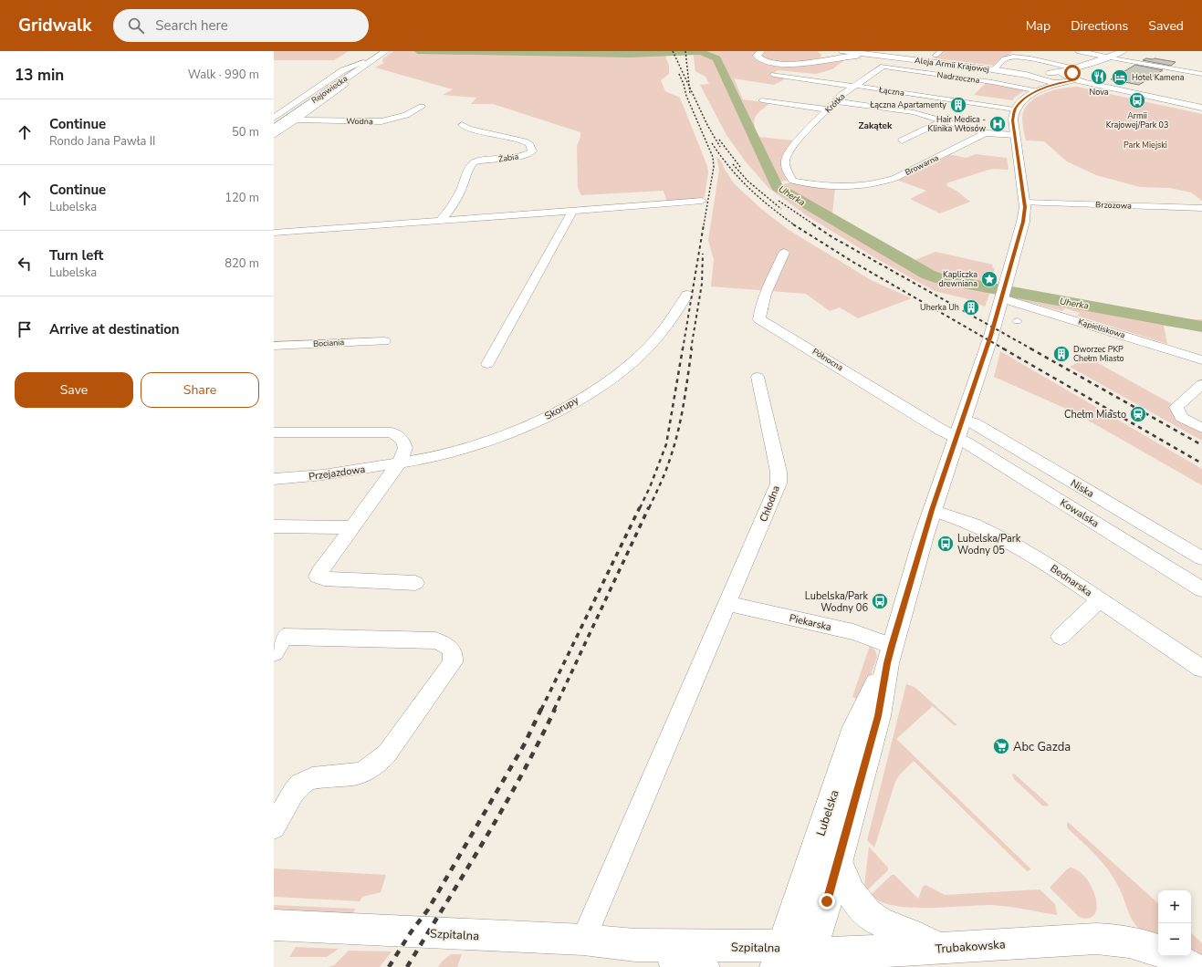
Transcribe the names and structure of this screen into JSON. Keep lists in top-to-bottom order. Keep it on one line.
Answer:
{"streets":{"main road":["Aleja Armii Krajowej","Rejowiecka","Lubelska","Szpitalna","Trubakowska"],"street":["Nadrzeczna","Łączna","Krótka","Wodna","Żabia","Browarna","Brzozowa","Kąpieliskowa","Bociania","Północna","Skorupy","Przejazdowa","Niska","Chłodna","Kowalska","Bednarska","Piekarska"]},"crossings":[["Nadrzeczna","Krótka"],["Łączna","Krótka"],["Łączna","Lubelska"],["Krótka","Browarna"],["Brzozowa","Lubelska"],["Kąpieliskowa","Lubelska"],["Północna","Kowalska"],["Północna","Lubelska"],["Skorupy","Przejazdowa"],["Niska","Lubelska"],["Chłodna","Piekarska"],["Chłodna","Szpitalna"],["Kowalska","Lubelska"],["Bednarska","Lubelska"],["Piekarska","Lubelska"],["Lubelska","Szpitalna"],["Lubelska","Trubakowska"],["Szpitalna","Trubakowska"]],"districts":["Zakątek"],"water":["Uherka"],"parks":["Park Miejski"],"places":{"restaurant":["Nova"],"hotel":["Hotel Kamena"],"bus stop":["Armii Krajowej/Park 03","Lubelska/Park Wodny 05","Lubelska/Park Wodny 06"],"building":["Łączna Apartamenty","Uherka Uh","Dworzec PKP Chełm Miasto"],"hospital":["Hair Medica - Klinika Włosów"],"place":["Kapliczka drewniana"],"station":["Chełm Miasto"],"supermarket":["Abc Gazda"]},"page":{"header":"Gridwalk","search":"Search here","nav":["Map","Directions","Saved"],"heading":["13 min","Walk · 990 m"],"list":[["Continue","Rondo Jana Pawła II","50 m"],["Continue","Lubelska","120 m"],["Turn left","Lubelska","820 m"],"Arrive at destination"],"buttons":["Save","Share"],"map_buttons":["+","−"]}}
